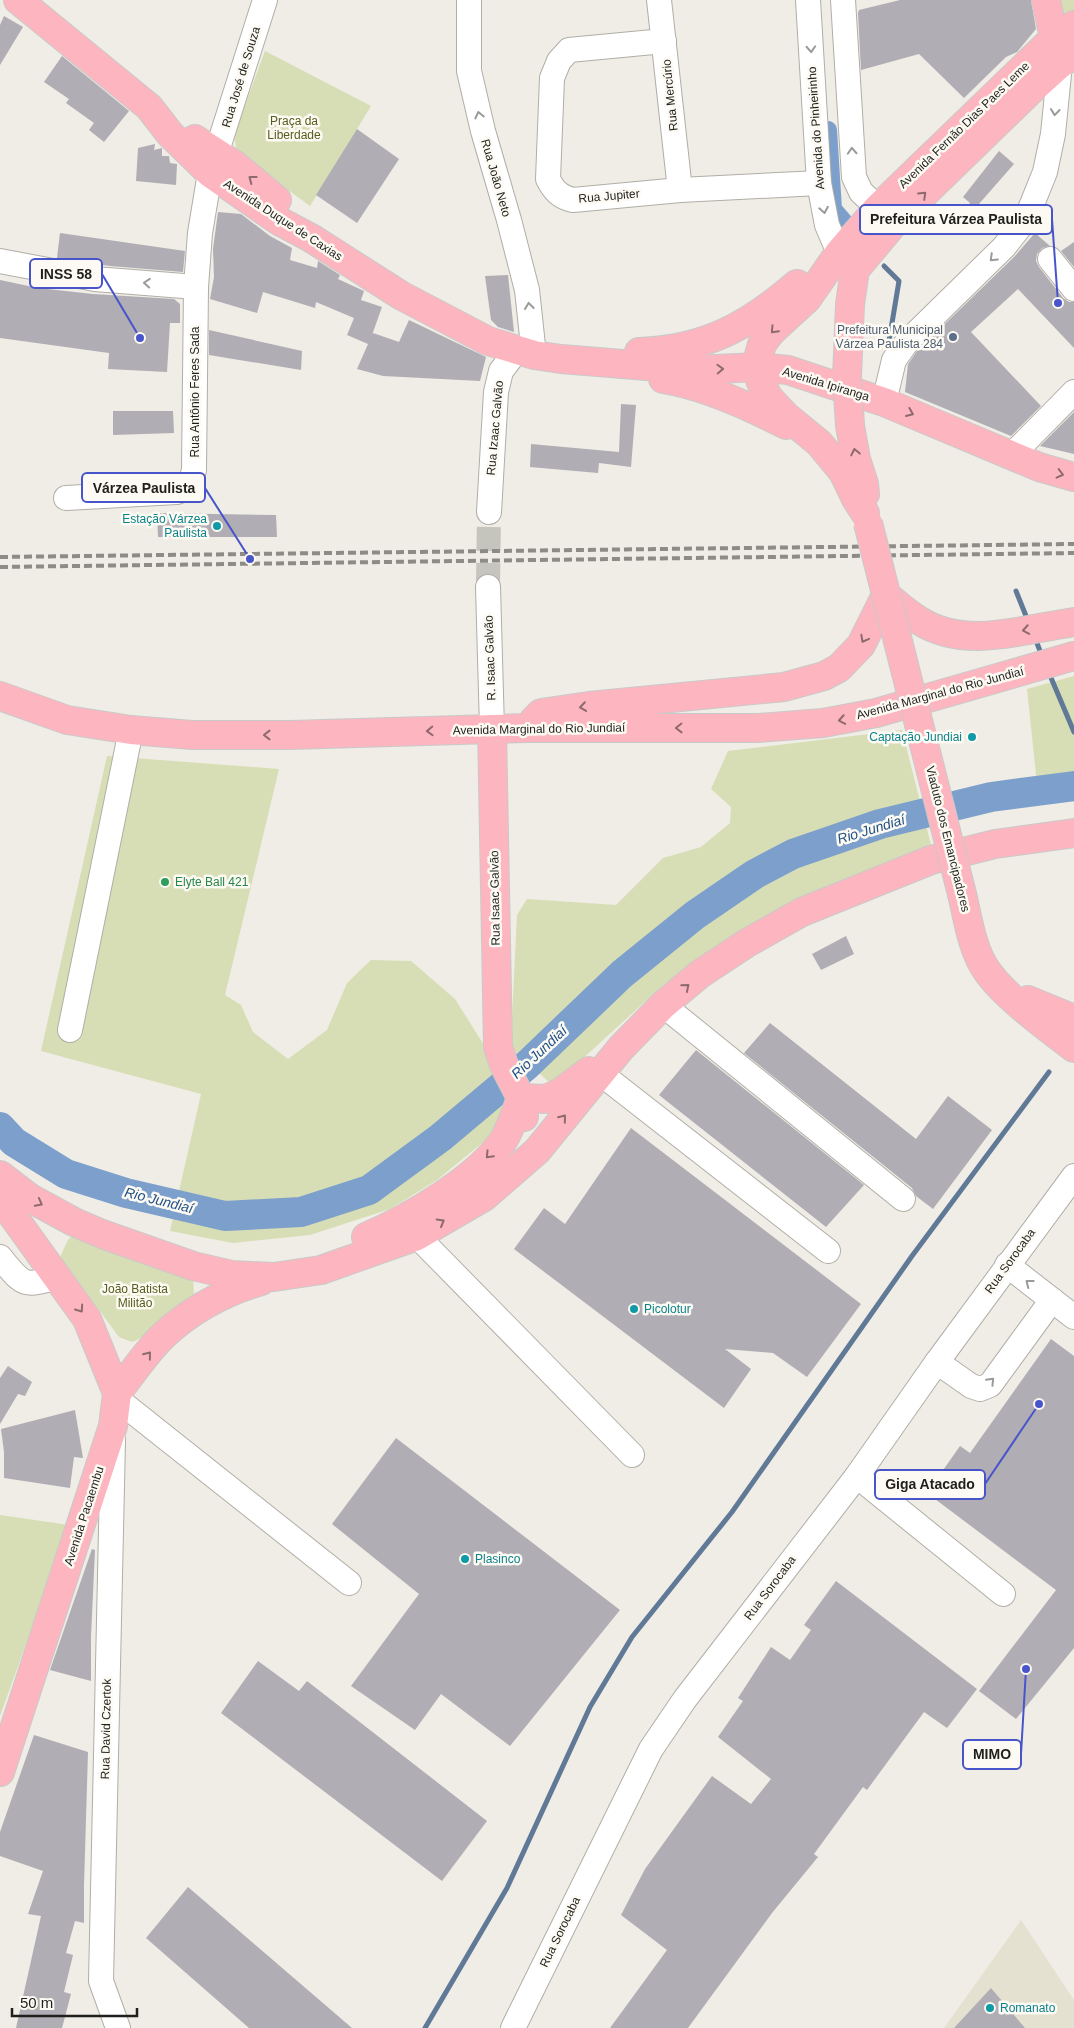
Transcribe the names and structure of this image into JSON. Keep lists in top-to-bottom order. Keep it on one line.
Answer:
{"streets":{"main road":["Avenida Fernão Dias Paes Leme","Avenida Duque de Caxias","Avenida Ipiranga","Avenida Marginal do Rio Jundiaí","Viaduto dos Emancipadores","Rua Isaac Galvão","Avenida Pacaembu"],"street":["Rua José de Souza","Rua Mercúrio","Avenida do Pinheirinho","Rua João Neto","Rua Jupiter","Rua Antônio Feres Sada","Rua Izaac Galvão","R. Isaac Galvão","Rua Sorocaba","Rua David Czertok"]},"crossings":[["Rua José de Souza","Avenida Duque de Caxias"],["Rua José de Souza","Rua Antônio Feres Sada"],["Rua Mercúrio","Rua Jupiter"],["Avenida Fernão Dias Paes Leme","Avenida do Pinheirinho"],["Avenida do Pinheirinho","Rua Jupiter"],["Rua João Neto","Avenida Duque de Caxias"],["Rua João Neto","Avenida Ipiranga"],["Rua João Neto","Rua Izaac Galvão"],["Avenida Duque de Caxias","Avenida Ipiranga"],["Avenida Duque de Caxias","Rua Antônio Feres Sada"],["Avenida Duque de Caxias","Rua Izaac Galvão"],["Avenida Ipiranga","Rua Izaac Galvão"],["R. Isaac Galvão","Avenida Marginal do Rio Jundiaí"],["R. Isaac Galvão","Rua Isaac Galvão"],["Avenida Marginal do Rio Jundiaí","Rua Isaac Galvão"],["Avenida Pacaembu","Rua David Czertok"]],"one_way":["Rua João Neto"],"water":["Rio Jundiaí"],"parks":["Praça da Liberdade","João Batista Militão"],"places":["Prefeitura Várzea Paulista","Prefeitura Municipal Várzea Paulista 284","INSS 58","Estação Várzea Paulista","Várzea Paulista","Captação Jundiai","Elyte Ball 421","Picolotur","Giga Atacado","Plasinco","MIMO","Romanato"],"scale_bar":"50 m"}
